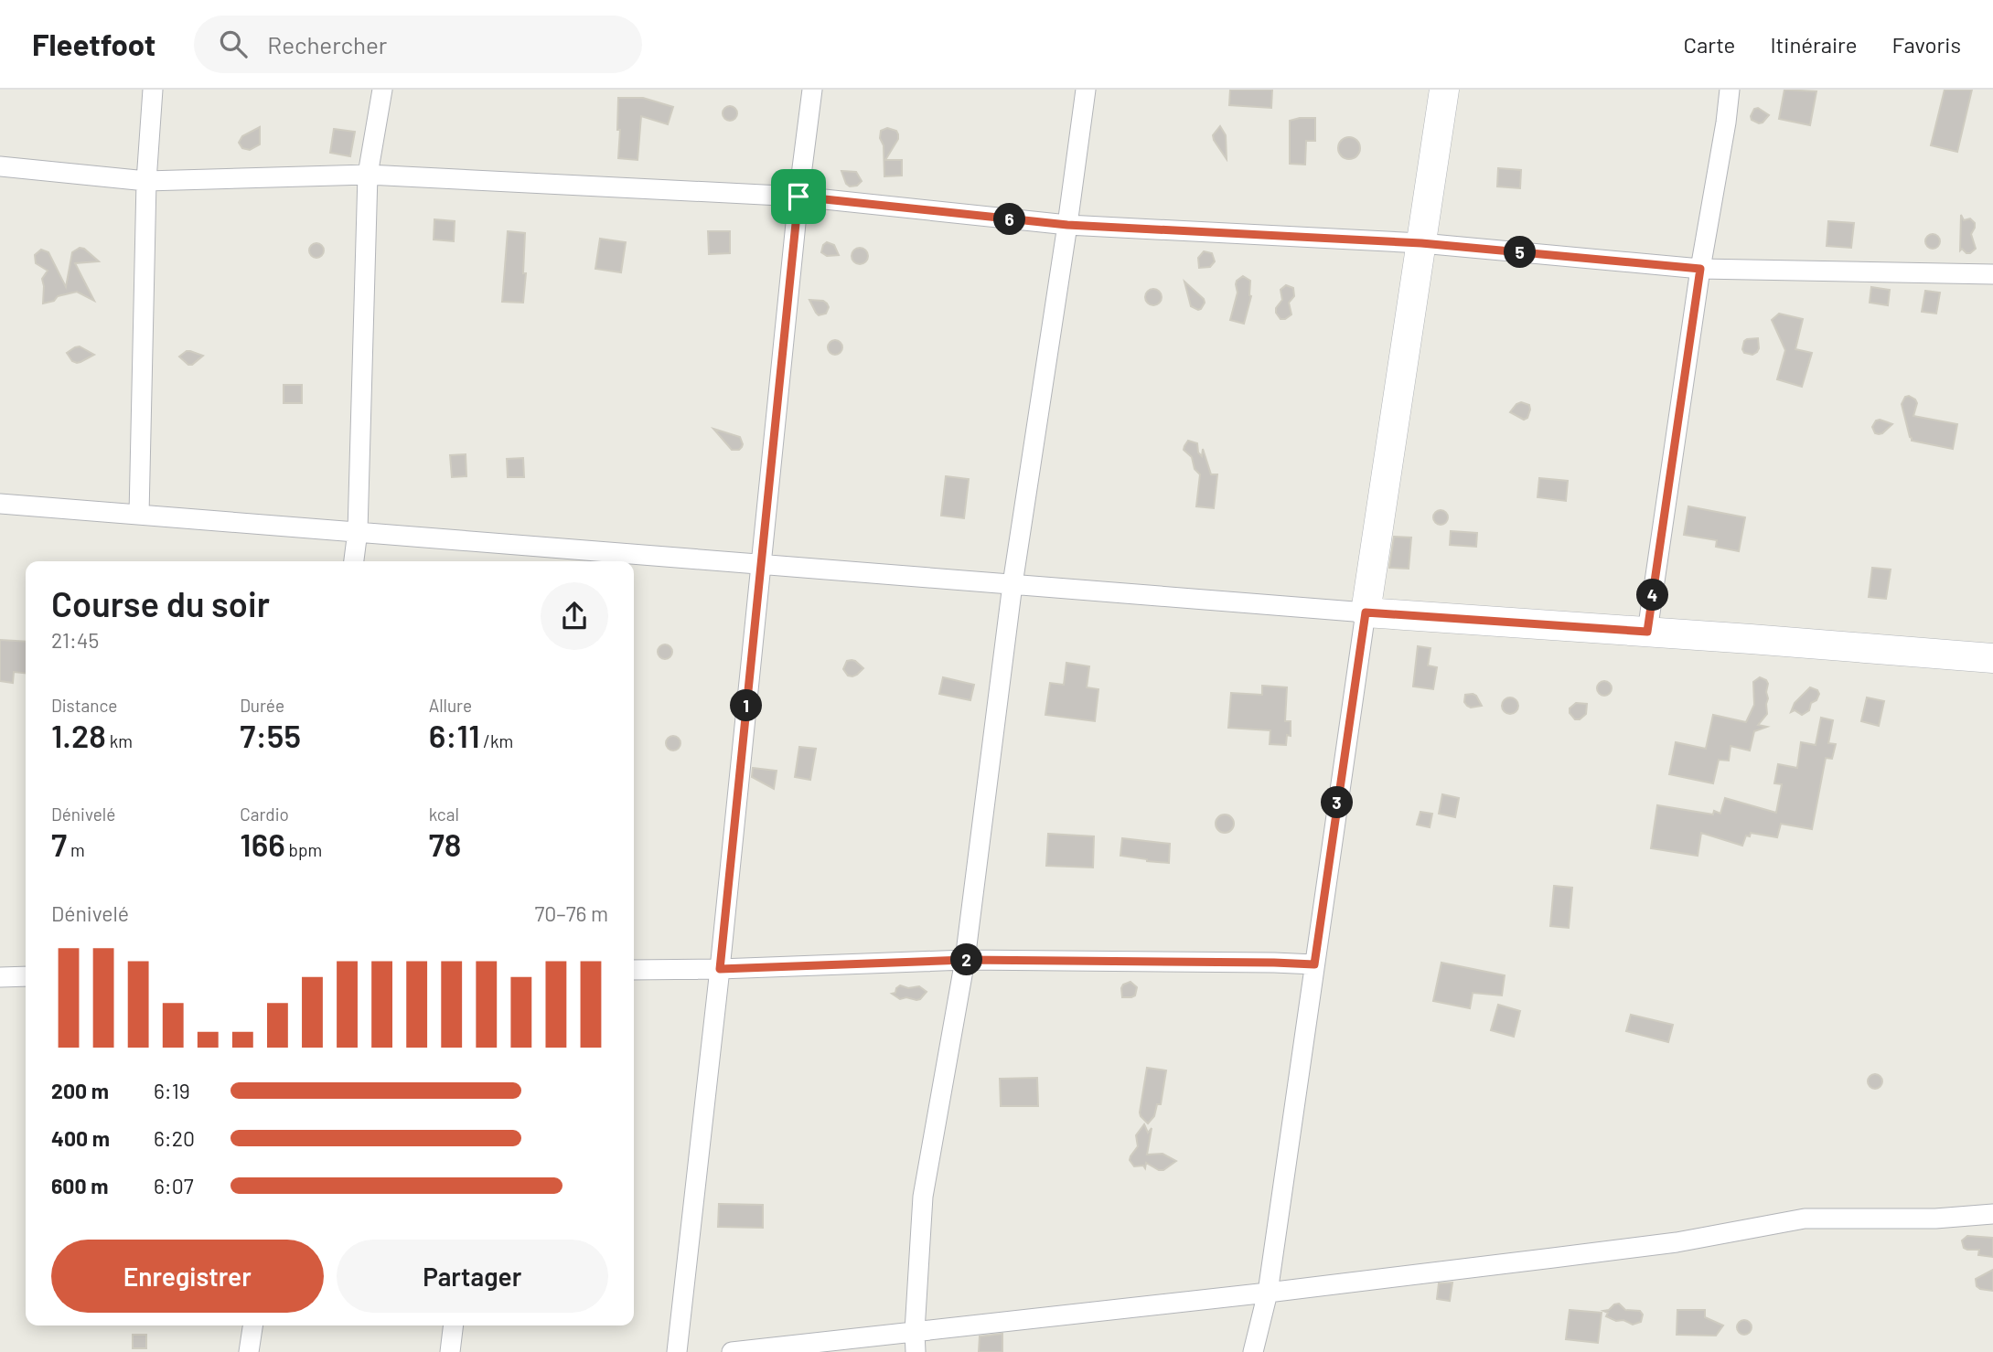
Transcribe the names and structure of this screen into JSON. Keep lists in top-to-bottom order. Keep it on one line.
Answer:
{"page":{"header":"Fleetfoot","search":"Rechercher","nav":["Carte","Itinéraire","Favoris"],"pins":["6","5","4","1","3","2"],"heading":["Course du soir","21:45"],"stats":[["Distance","1.28 km"],["Durée","7:55"],["Allure","6:11 /km"],["Dénivelé","7 m"],["Cardio","166 bpm"],["kcal","78"]],"chart":["Dénivelé","70–76 m"],"list":[{"name":"200 m","note":"6:19"},{"name":"400 m","note":"6:20"},{"name":"600 m","note":"6:07"}],"buttons":["Enregistrer","Partager"]}}
